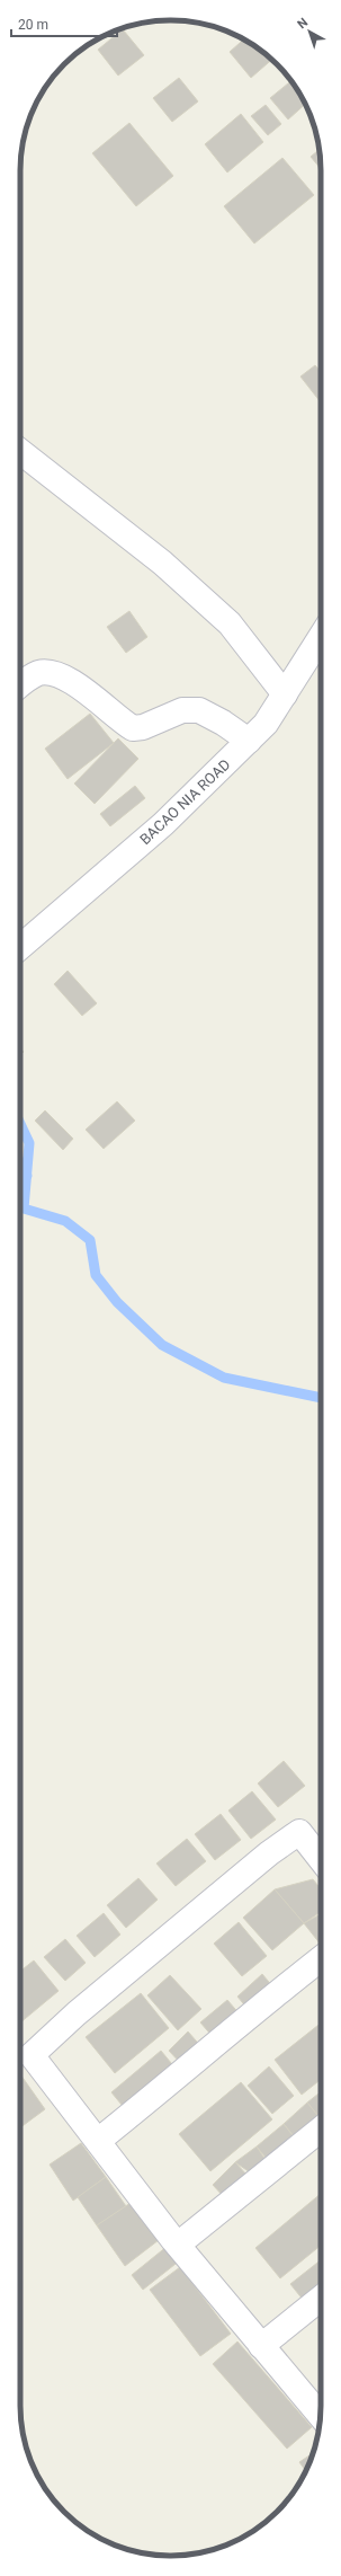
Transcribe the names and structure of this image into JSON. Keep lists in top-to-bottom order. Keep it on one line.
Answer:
{"streets":{"street":["BACAO NIA ROAD"]},"scale_bar":"20 m","north":"top left"}
